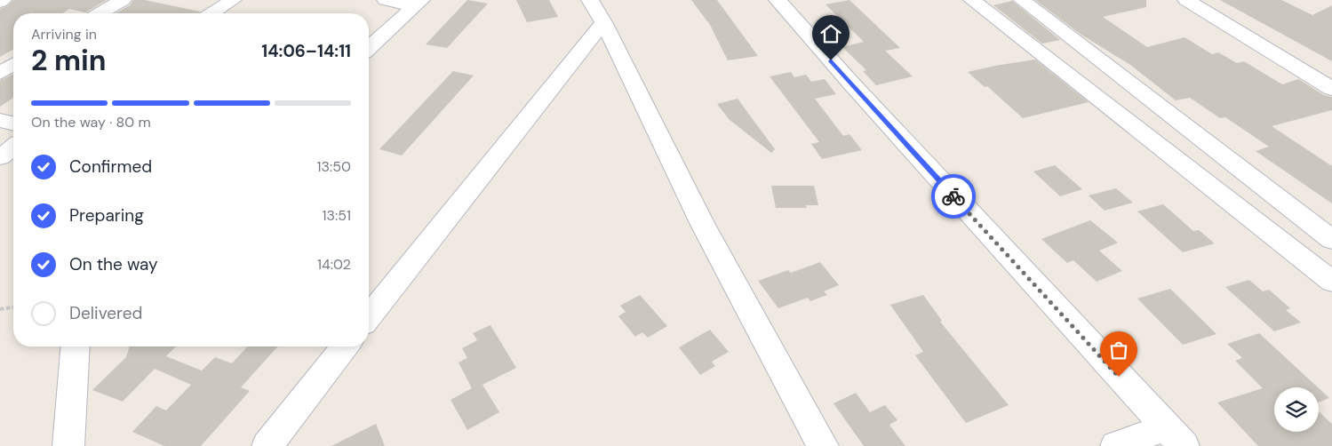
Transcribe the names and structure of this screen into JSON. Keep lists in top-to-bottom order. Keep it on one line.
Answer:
{"page":{"heading":["2 min","Arriving in","14:06–14:11"],"bar":"On the way · 80 m","list":[["Confirmed","13:50"],["Preparing","13:51"],["On the way","14:02"],"Delivered"]}}
